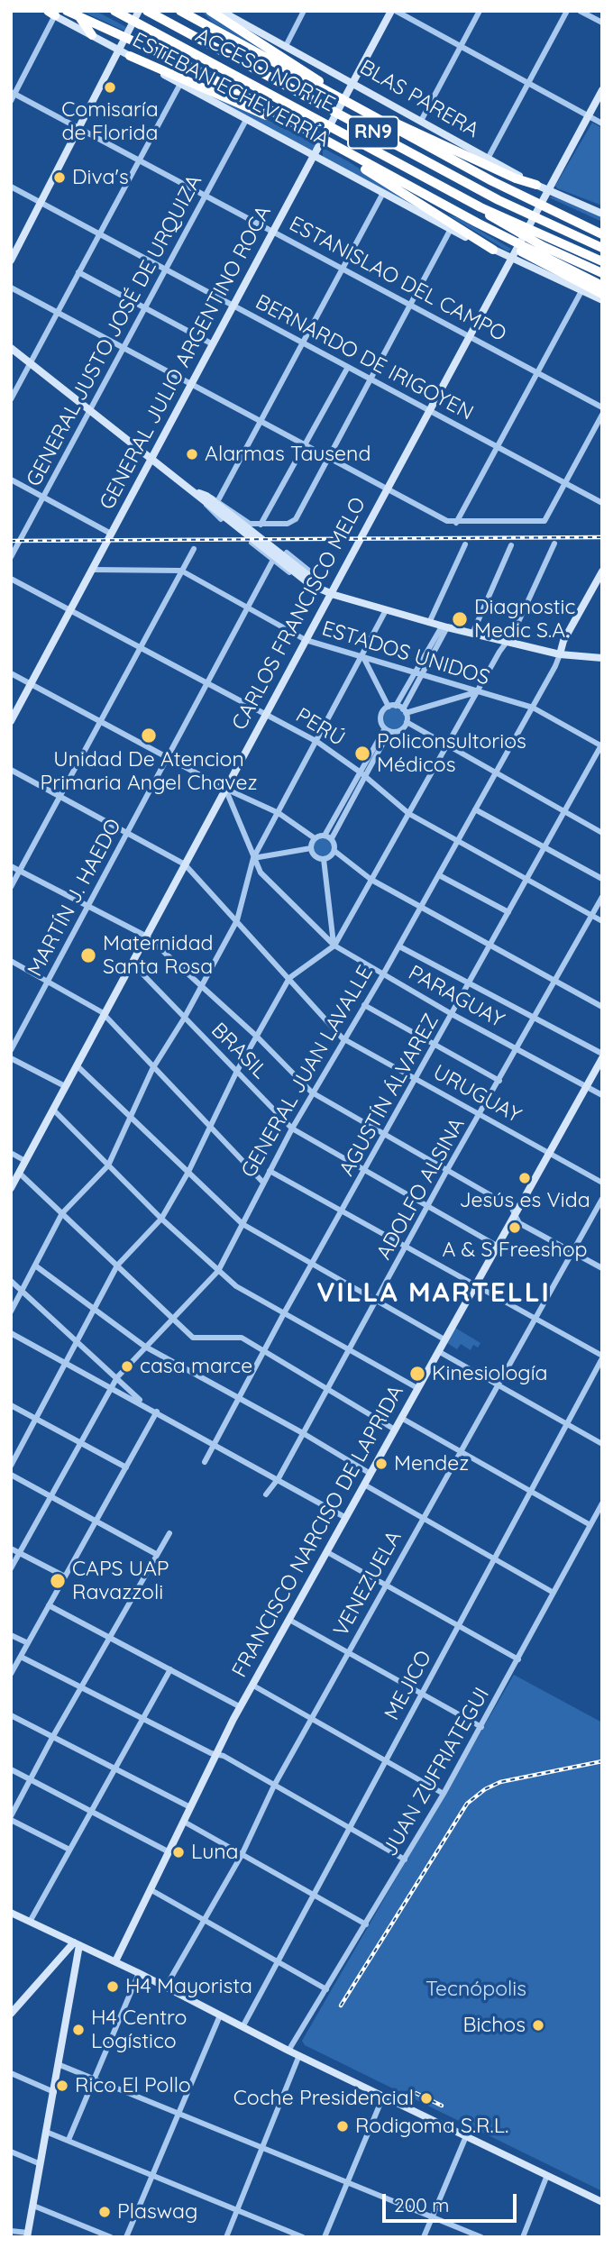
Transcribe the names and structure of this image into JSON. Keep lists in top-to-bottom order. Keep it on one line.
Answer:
{"streets":{"highway":["ACCESO NORTE","RN9"],"street":["ESTEBAN ECHEVERRÍA","BLAS PARERA","ESTANISLAO DEL CAMPO","GENERAL JUSTO JOSÉ DE URQUIZA","GENERAL JULIO ARGENTINO ROCA","BERNARDO DE IRIGOYEN","CARLOS FRANCISCO MELO","ESTADOS UNIDOS","PERÚ","MARTÍN J. HAEDO","PARAGUAY","BRASIL","GENERAL JUAN LAVALLE","URUGUAY","AGUSTÍN ÁLVAREZ","ADOLFO ALSINA","FRANCISCO NARCISO DE LAPRIDA","VENEZUELA","MEJICO","JUAN ZUFRIATEGUI"]},"crossings":[["ESTEBAN ECHEVERRÍA","GENERAL JUSTO JOSÉ DE URQUIZA"],["ESTEBAN ECHEVERRÍA","GENERAL JULIO ARGENTINO ROCA"],["ESTEBAN ECHEVERRÍA","CARLOS FRANCISCO MELO"],["BLAS PARERA","GENERAL JULIO ARGENTINO ROCA"],["BLAS PARERA","CARLOS FRANCISCO MELO"],["ESTANISLAO DEL CAMPO","GENERAL JUSTO JOSÉ DE URQUIZA"],["ESTANISLAO DEL CAMPO","GENERAL JULIO ARGENTINO ROCA"],["ESTANISLAO DEL CAMPO","CARLOS FRANCISCO MELO"],["GENERAL JUSTO JOSÉ DE URQUIZA","BERNARDO DE IRIGOYEN"],["GENERAL JULIO ARGENTINO ROCA","BERNARDO DE IRIGOYEN"],["GENERAL JULIO ARGENTINO ROCA","ESTADOS UNIDOS"],["GENERAL JULIO ARGENTINO ROCA","PERÚ"],["BERNARDO DE IRIGOYEN","CARLOS FRANCISCO MELO"],["CARLOS FRANCISCO MELO","ESTADOS UNIDOS"],["CARLOS FRANCISCO MELO","PERÚ"],["CARLOS FRANCISCO MELO","PARAGUAY"],["CARLOS FRANCISCO MELO","BRASIL"],["CARLOS FRANCISCO MELO","URUGUAY"],["ESTADOS UNIDOS","MARTÍN J. HAEDO"],["ESTADOS UNIDOS","GENERAL JUAN LAVALLE"],["ESTADOS UNIDOS","AGUSTÍN ÁLVAREZ"],["PERÚ","MARTÍN J. HAEDO"],["PERÚ","GENERAL JUAN LAVALLE"],["PERÚ","AGUSTÍN ÁLVAREZ"],["PERÚ","ADOLFO ALSINA"],["MARTÍN J. HAEDO","URUGUAY"],["PARAGUAY","GENERAL JUAN LAVALLE"],["PARAGUAY","AGUSTÍN ÁLVAREZ"],["PARAGUAY","ADOLFO ALSINA"],["PARAGUAY","FRANCISCO NARCISO DE LAPRIDA"],["BRASIL","GENERAL JUAN LAVALLE"],["BRASIL","AGUSTÍN ÁLVAREZ"],["BRASIL","ADOLFO ALSINA"],["BRASIL","FRANCISCO NARCISO DE LAPRIDA"],["GENERAL JUAN LAVALLE","URUGUAY"],["URUGUAY","AGUSTÍN ÁLVAREZ"],["URUGUAY","ADOLFO ALSINA"],["URUGUAY","FRANCISCO NARCISO DE LAPRIDA"]],"districts":["VILLA MARTELLI"],"parks":["Tecnópolis"],"places":["Comisaría de Florida","Diva's","Alarmas Tausend","Diagnostic Medic S.A.","Unidad De Atencion Primaria Angel Chavez","Policonsultorios Médicos","Maternidad Santa Rosa","Jesús es Vida","A & S Freeshop","casa marce","Kinesiología","Mendez","CAPS UAP Ravazzoli","Luna","H4 Mayorista","Bichos","H4 Centro Logístico","Rico El Pollo","Coche Presidencial","Rodigoma S.R.L.","Plaswag"],"scale_bar":"200 m"}
